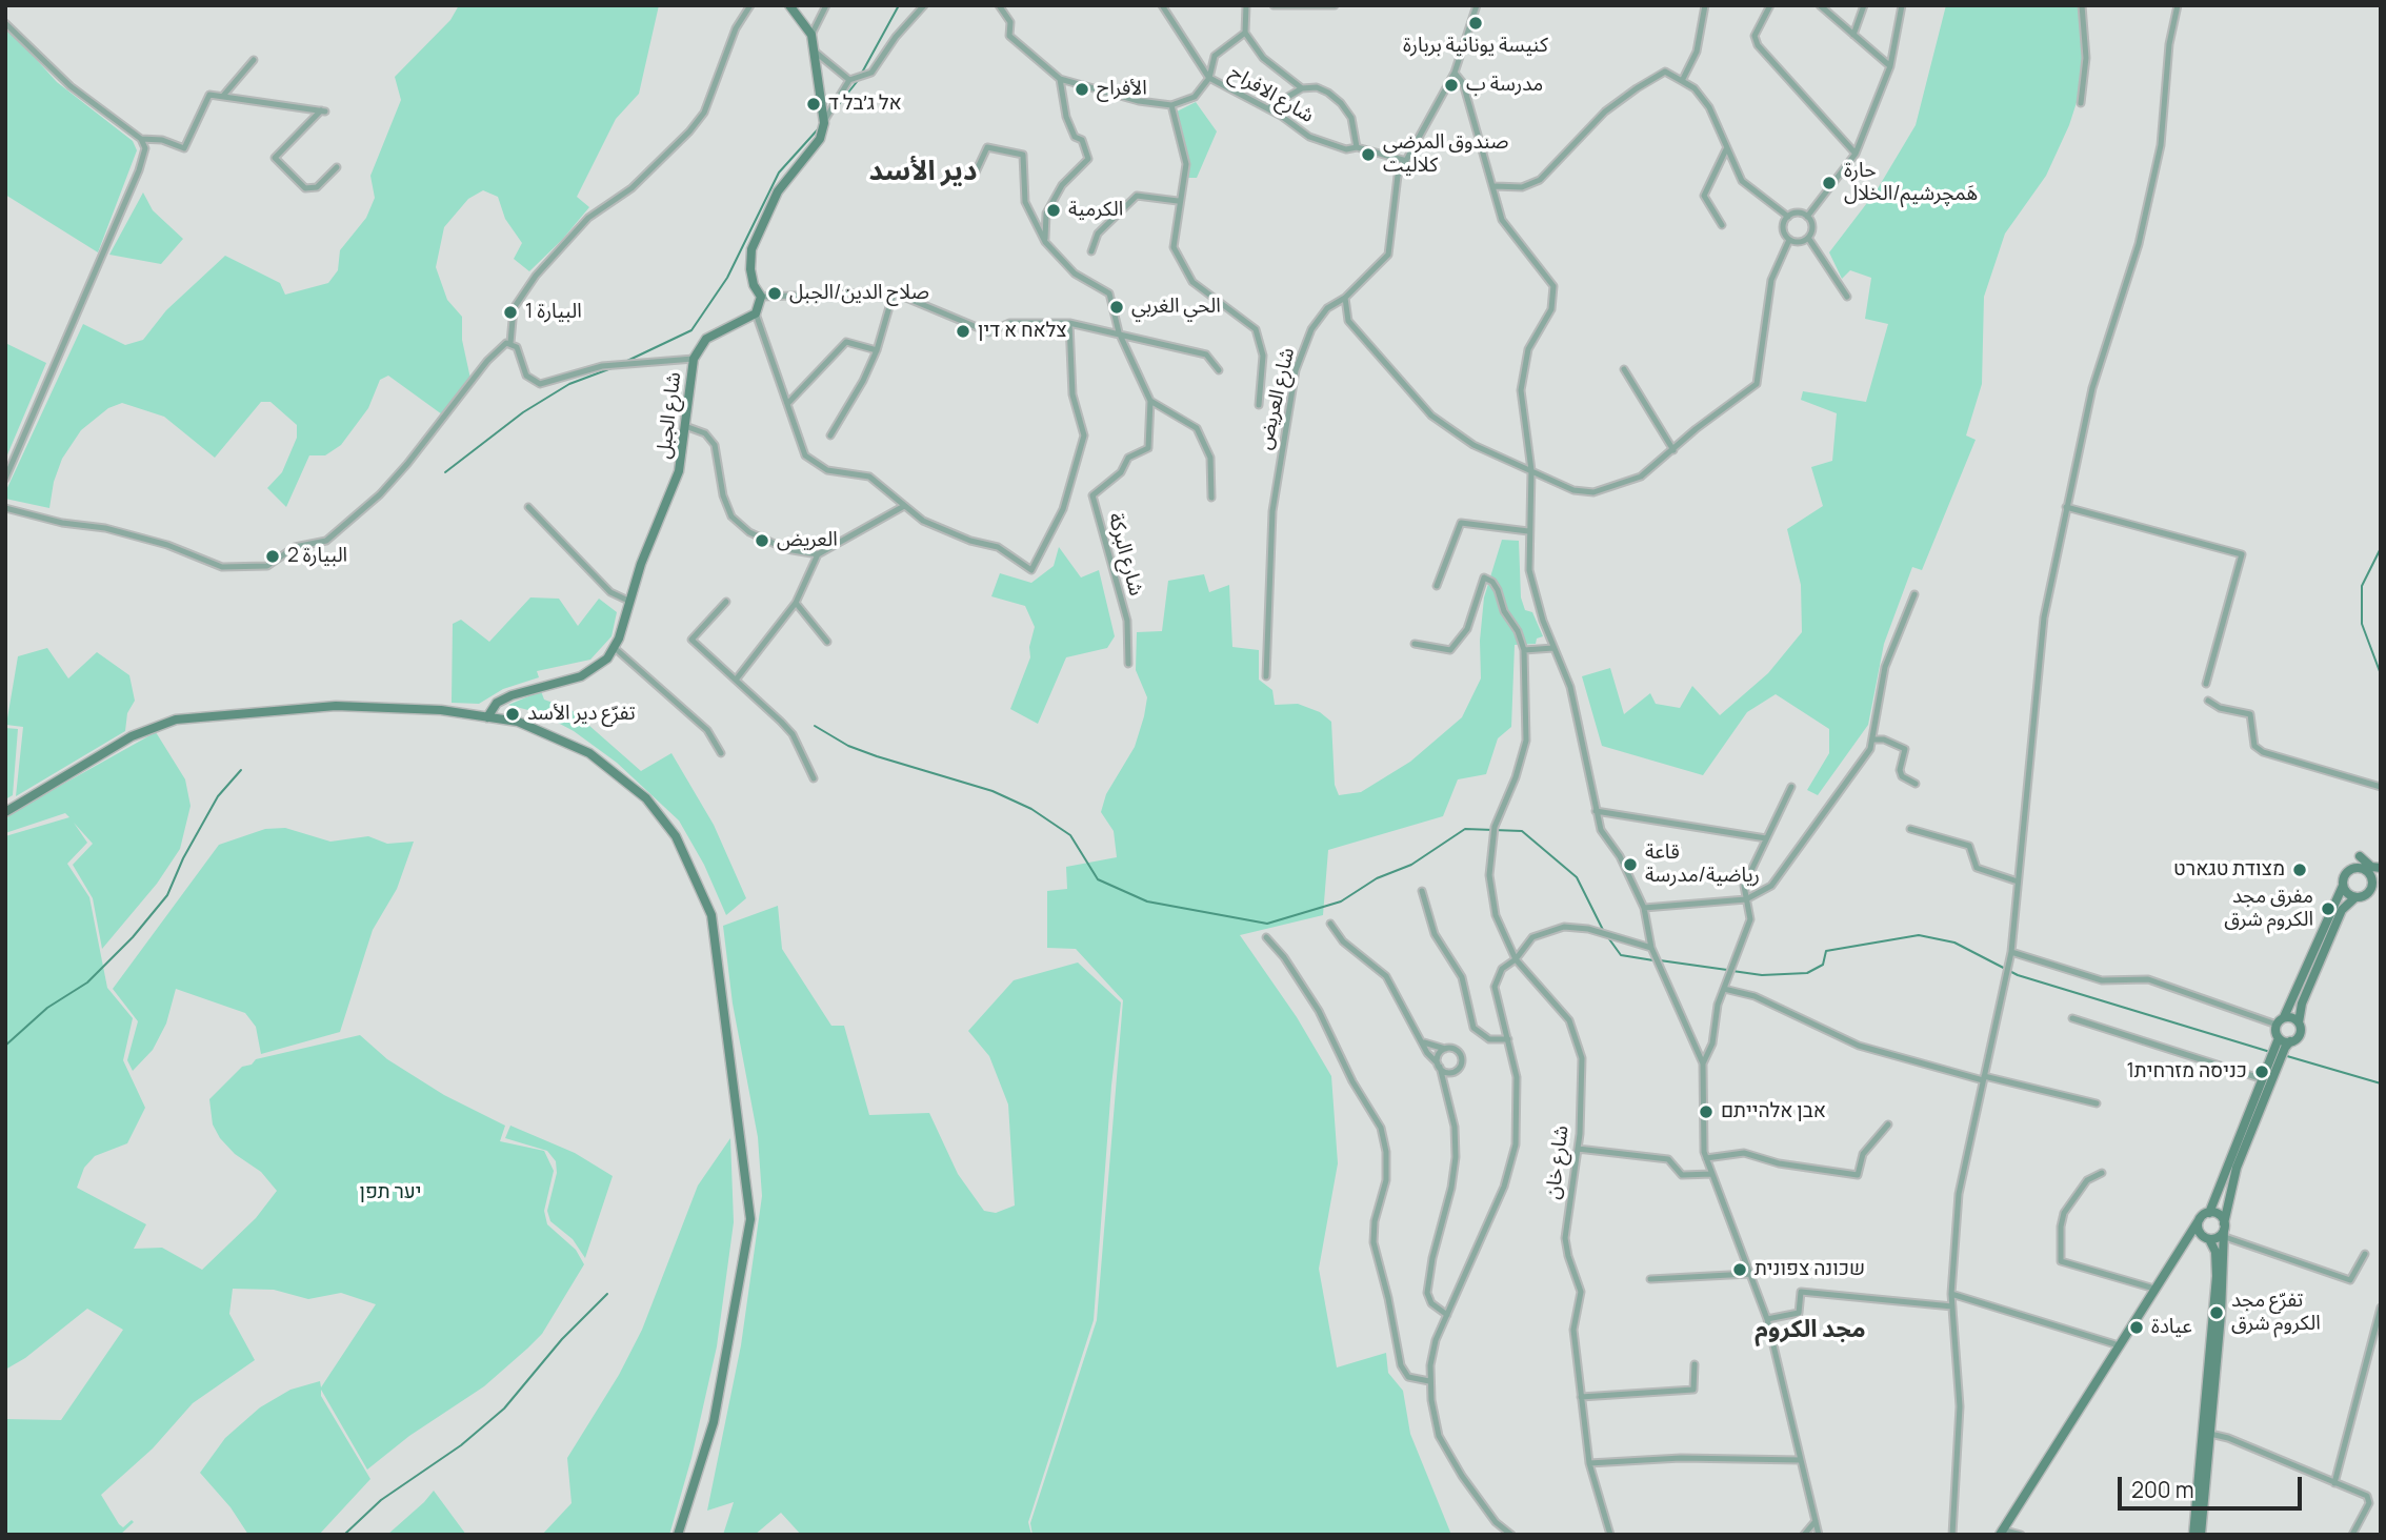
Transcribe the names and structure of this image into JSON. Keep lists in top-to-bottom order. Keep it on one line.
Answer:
{"streets":{"street":["شارع الافراح","شارع العريض","شارع الجبل","شارع البركة","شارع خان"]},"crossings":[["شارع الافراح","شارع العريض"]],"districts":["دير الأسد","مجد الكروم"],"parks":["יער תפן"],"places":["كنيسة يونانية بربارة","مدرسة ب","الأفراح","אל ג׳בל ד","صندوق المرضى كلاليت","حارة هَمچرشيم/الخلال","الكرمية","صلاح الدين/الجبل","الحي الغربي","البيارة 1","צלאח א דין","العريض","البيارة 2","تفرّع دير الأسد","قاعة رياضية/مدرسة","מצודת טגארט","مفرق مجد الكروم شرق","כניסה מזרחית1","אבן אלהייתם","שכונה צפונית","تفرّع مجد الكروم شرق","عيادة"],"scale_bar":"200 m"}
